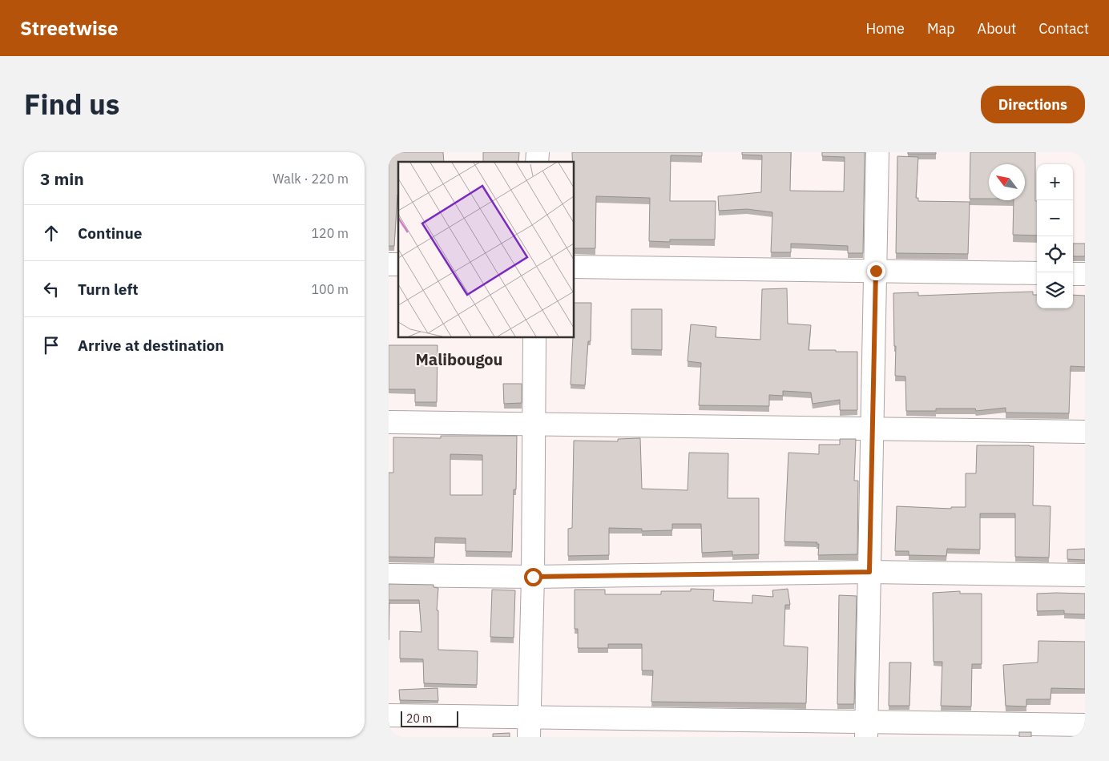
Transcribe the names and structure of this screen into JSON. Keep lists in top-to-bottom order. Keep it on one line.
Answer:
{"districts":["Malibougou"],"scale_bar":"20 m","north":"top left","page":{"header":"Streetwise","nav":["Home","Map","About","Contact"],"title":"Find us","buttons":"Directions","heading":["3 min","Walk · 220 m"],"map_buttons":["+","−"],"list":[["Continue","120 m"],["Turn left","100 m"],"Arrive at destination"],"scale":"20 m"}}
